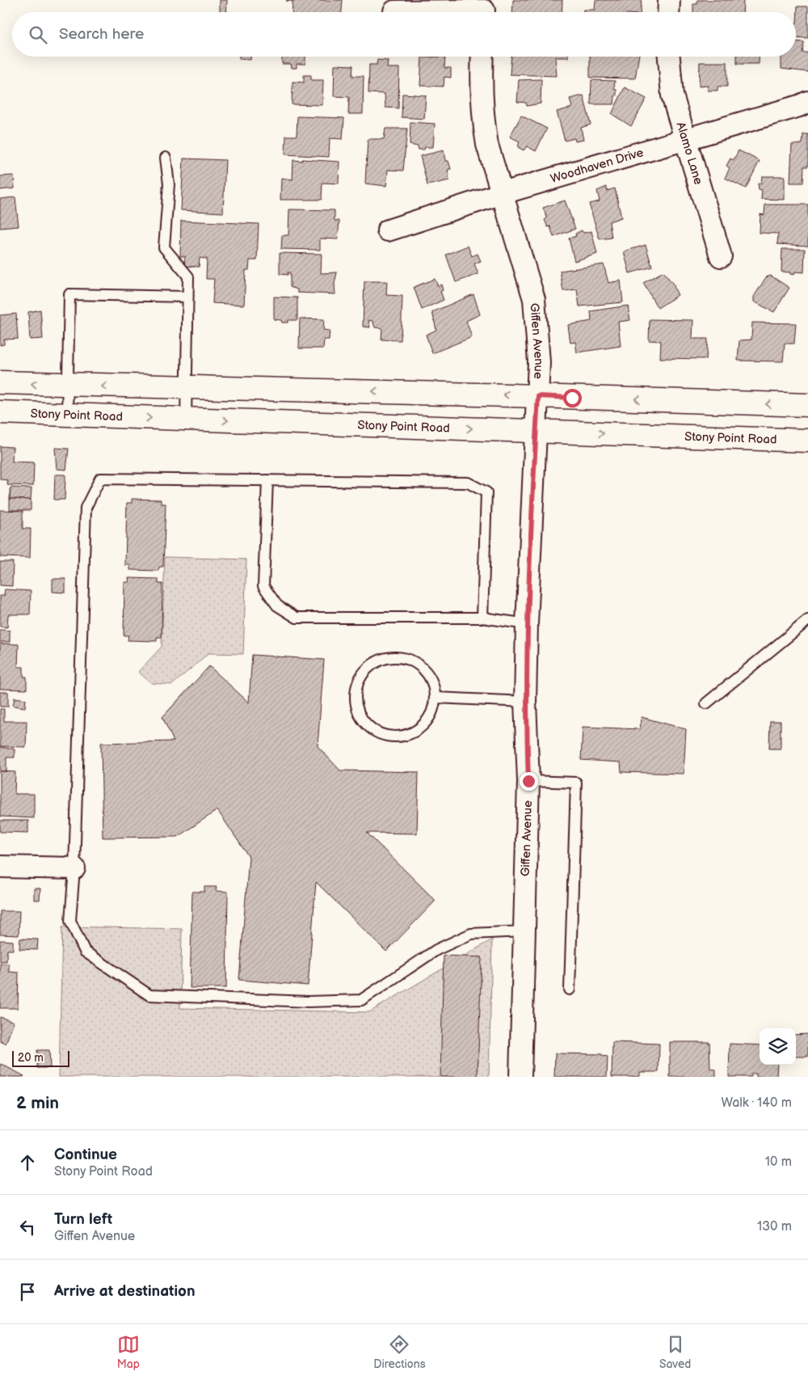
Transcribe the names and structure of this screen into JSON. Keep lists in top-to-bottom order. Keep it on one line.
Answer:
{"streets":{"main road":["Stony Point Road"],"street":["Alamo Lane","Woodhaven Drive","Giffen Avenue"]},"crossings":[["Alamo Lane","Woodhaven Drive"],["Woodhaven Drive","Giffen Avenue"],["Giffen Avenue","Stony Point Road"]],"scale_bar":"20 m","page":{"search":"Search here","scale":"20 m","heading":["2 min","Walk · 140 m"],"list":[["Continue","Stony Point Road","10 m"],["Turn left","Giffen Avenue","130 m"],"Arrive at destination"],"nav":["Map","Directions","Saved"]}}
